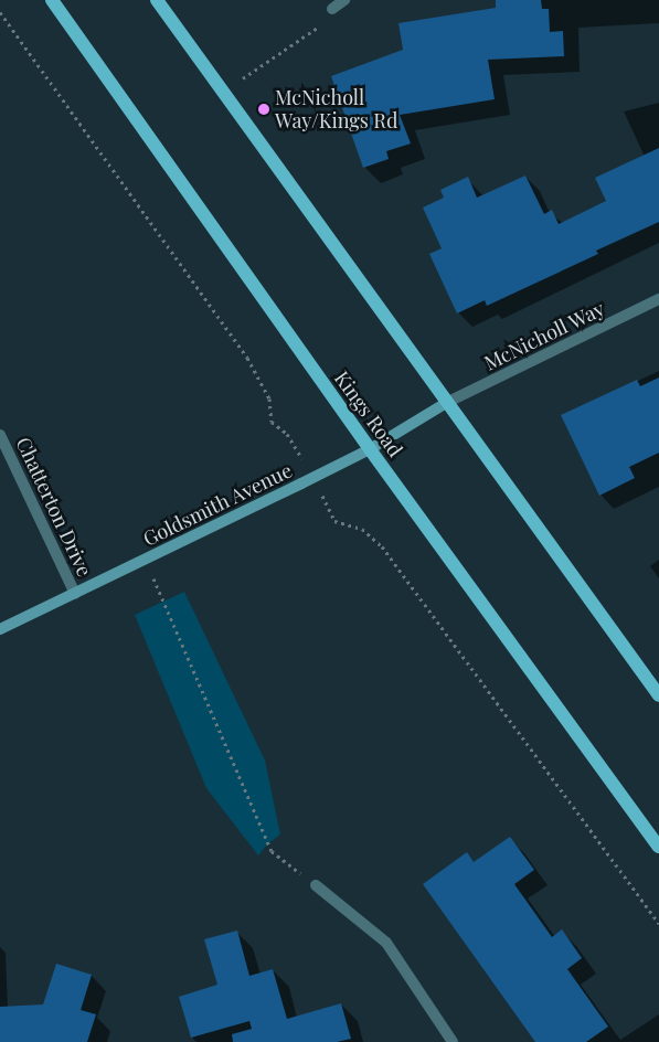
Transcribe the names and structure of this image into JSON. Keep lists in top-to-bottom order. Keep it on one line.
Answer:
{"streets":{"main road":["Kings Road"],"street":["McNicholl Way","Goldsmith Avenue","Chatterton Drive"]},"crossings":[["McNicholl Way","Goldsmith Avenue"],["Kings Road","Goldsmith Avenue"],["Goldsmith Avenue","Chatterton Drive"]],"places":["McNicholl Way/Kings Rd"]}
